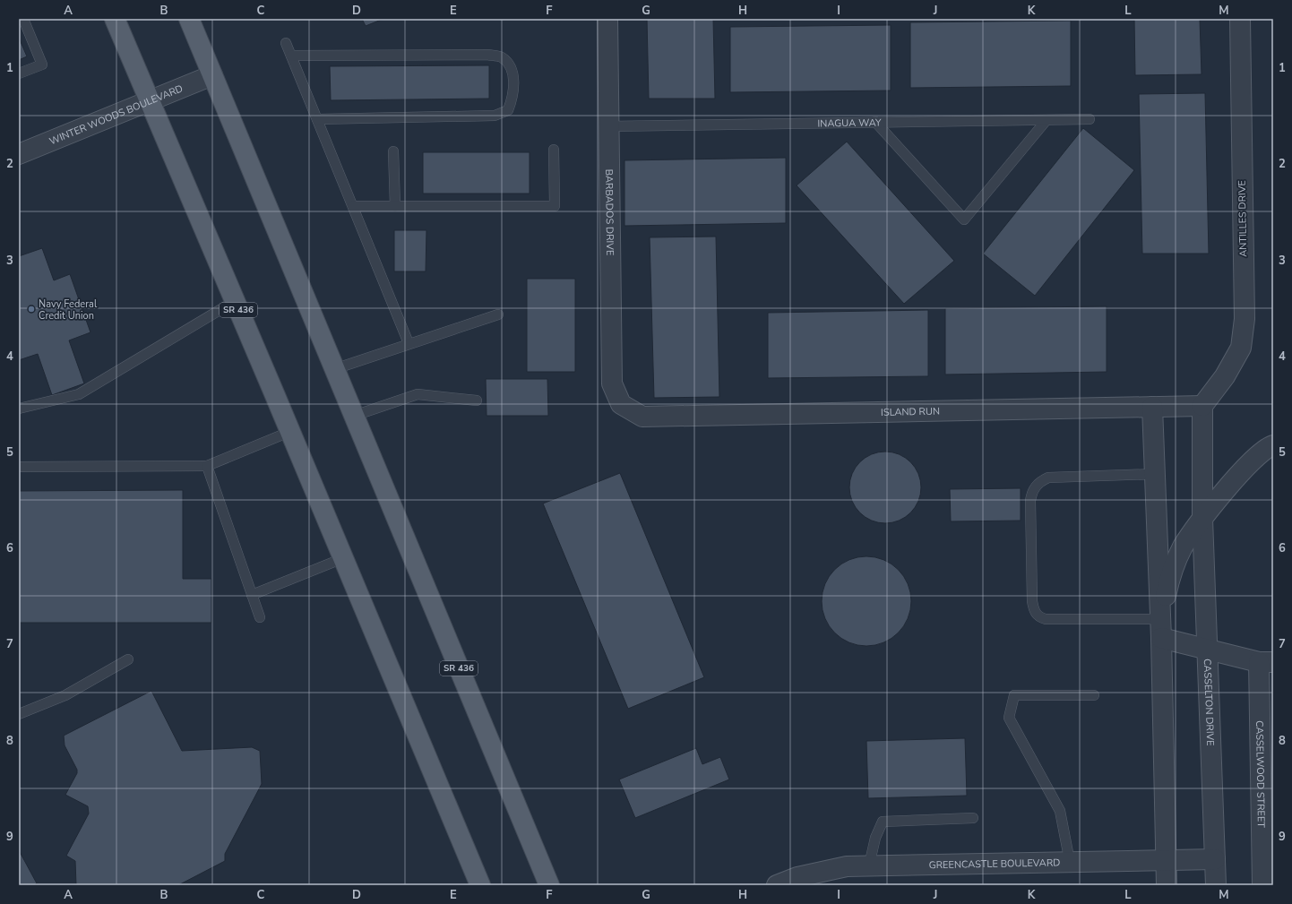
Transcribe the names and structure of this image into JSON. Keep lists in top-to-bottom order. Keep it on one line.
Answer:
{"streets":{"main road":["SR 436"],"street":["WINTER WOODS BOULEVARD","BARBADOS DRIVE","ANTILLES DRIVE","ISLAND RUN","CASSELTON DRIVE","CASSELWOOD STREET","GREENCASTLE BOULEVARD"],"lane":["INAGUA WAY"]},"crossings":[["WINTER WOODS BOULEVARD","SR 436"],["INAGUA WAY","BARBADOS DRIVE"],["BARBADOS DRIVE","ISLAND RUN"],["ANTILLES DRIVE","ISLAND RUN"],["ANTILLES DRIVE","CASSELTON DRIVE"],["ISLAND RUN","CASSELTON DRIVE"],["CASSELTON DRIVE","GREENCASTLE BOULEVARD"]],"places":["Navy Federal Credit Union"],"grid":{"columns":["A","B","C","D","E","F","G","H","I","J","K","L","M"],"rows":["1","2","3","4","5","6","7","8","9"]}}
